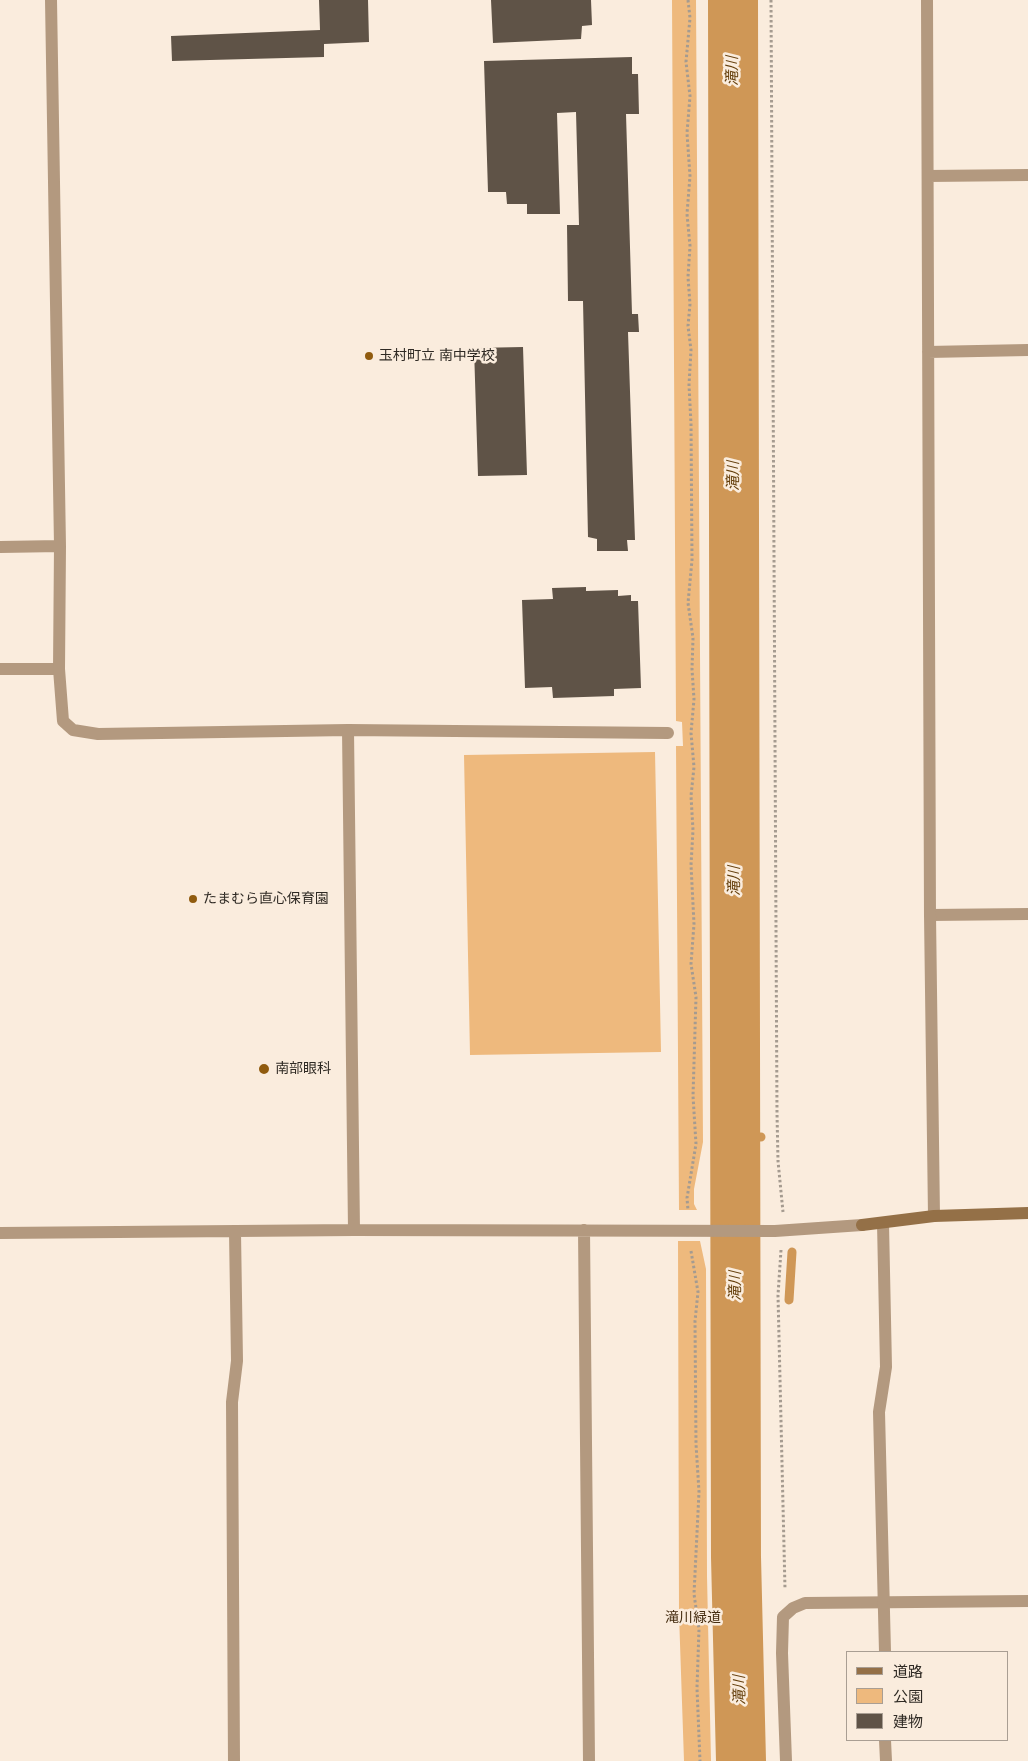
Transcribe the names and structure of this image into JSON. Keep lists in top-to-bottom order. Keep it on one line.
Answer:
{"water":["滝川"],"parks":["滝川緑道"],"places":["玉村町立 南中学校","たまむら直心保育園","南部眼科"],"legend":["道路","公園","建物"]}
